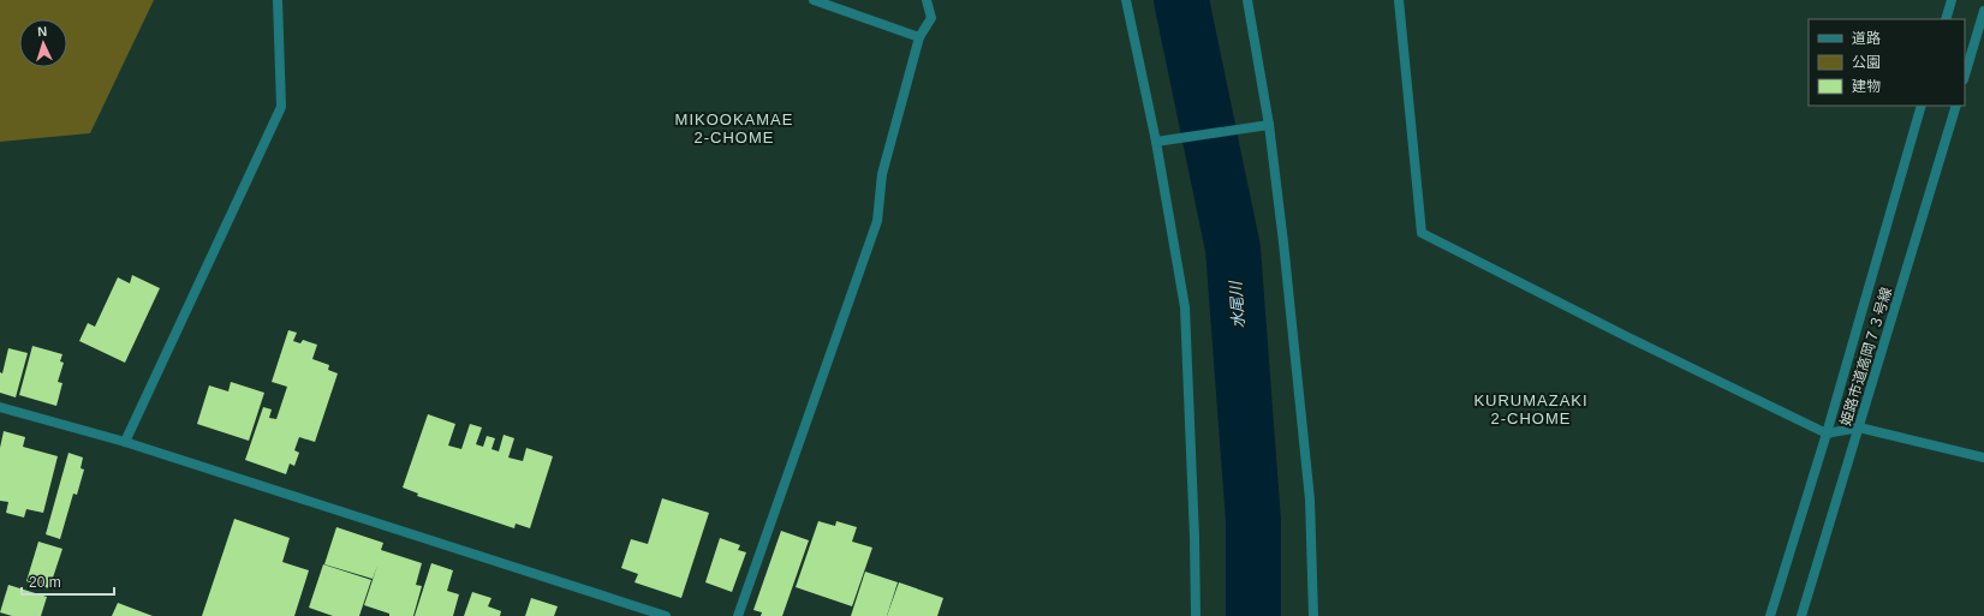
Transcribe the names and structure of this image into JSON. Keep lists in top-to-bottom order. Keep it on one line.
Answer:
{"streets":{"street":["姫路市道高岡７３号線"]},"districts":["MIKOOKAMAE 2-CHOME","KURUMAZAKI 2-CHOME"],"water":["水尾川"],"legend":["道路","公園","建物"],"scale_bar":"20 m","north":"top"}
